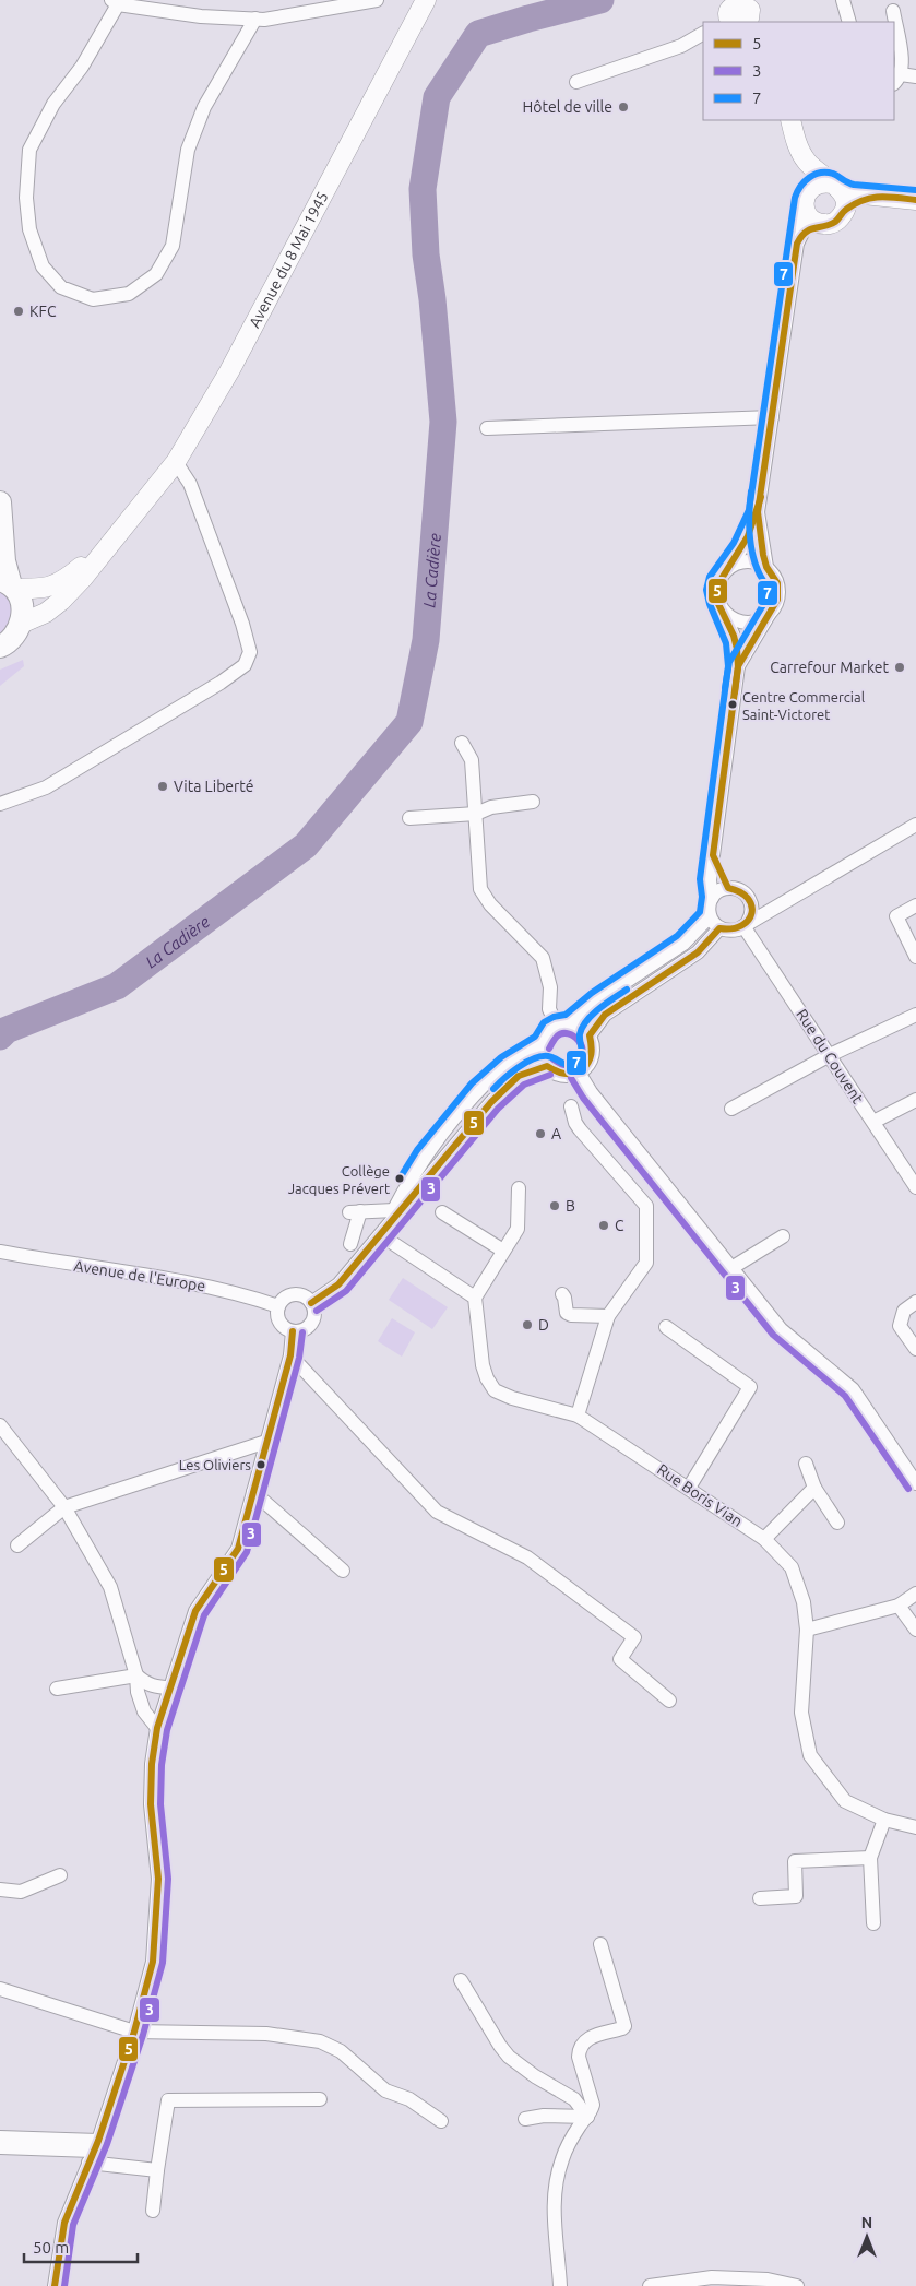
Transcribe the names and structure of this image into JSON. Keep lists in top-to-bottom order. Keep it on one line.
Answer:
{"streets":{"main road":["Avenue du 8 Mai 1945"],"street":["Rue du Couvent","Avenue de l'Europe","Rue Boris Vian"]},"water":["La Cadière"],"places":["Hôtel de ville","KFC","Carrefour Market","Centre Commercial Saint-Victoret","Vita Liberté","A","Collège Jacques Prévert","B","C","D","Les Oliviers"],"lines":["transit line 7","transit line 5","transit line 3"],"legend":["5","3","7"],"scale_bar":"50 m","north":"top"}
